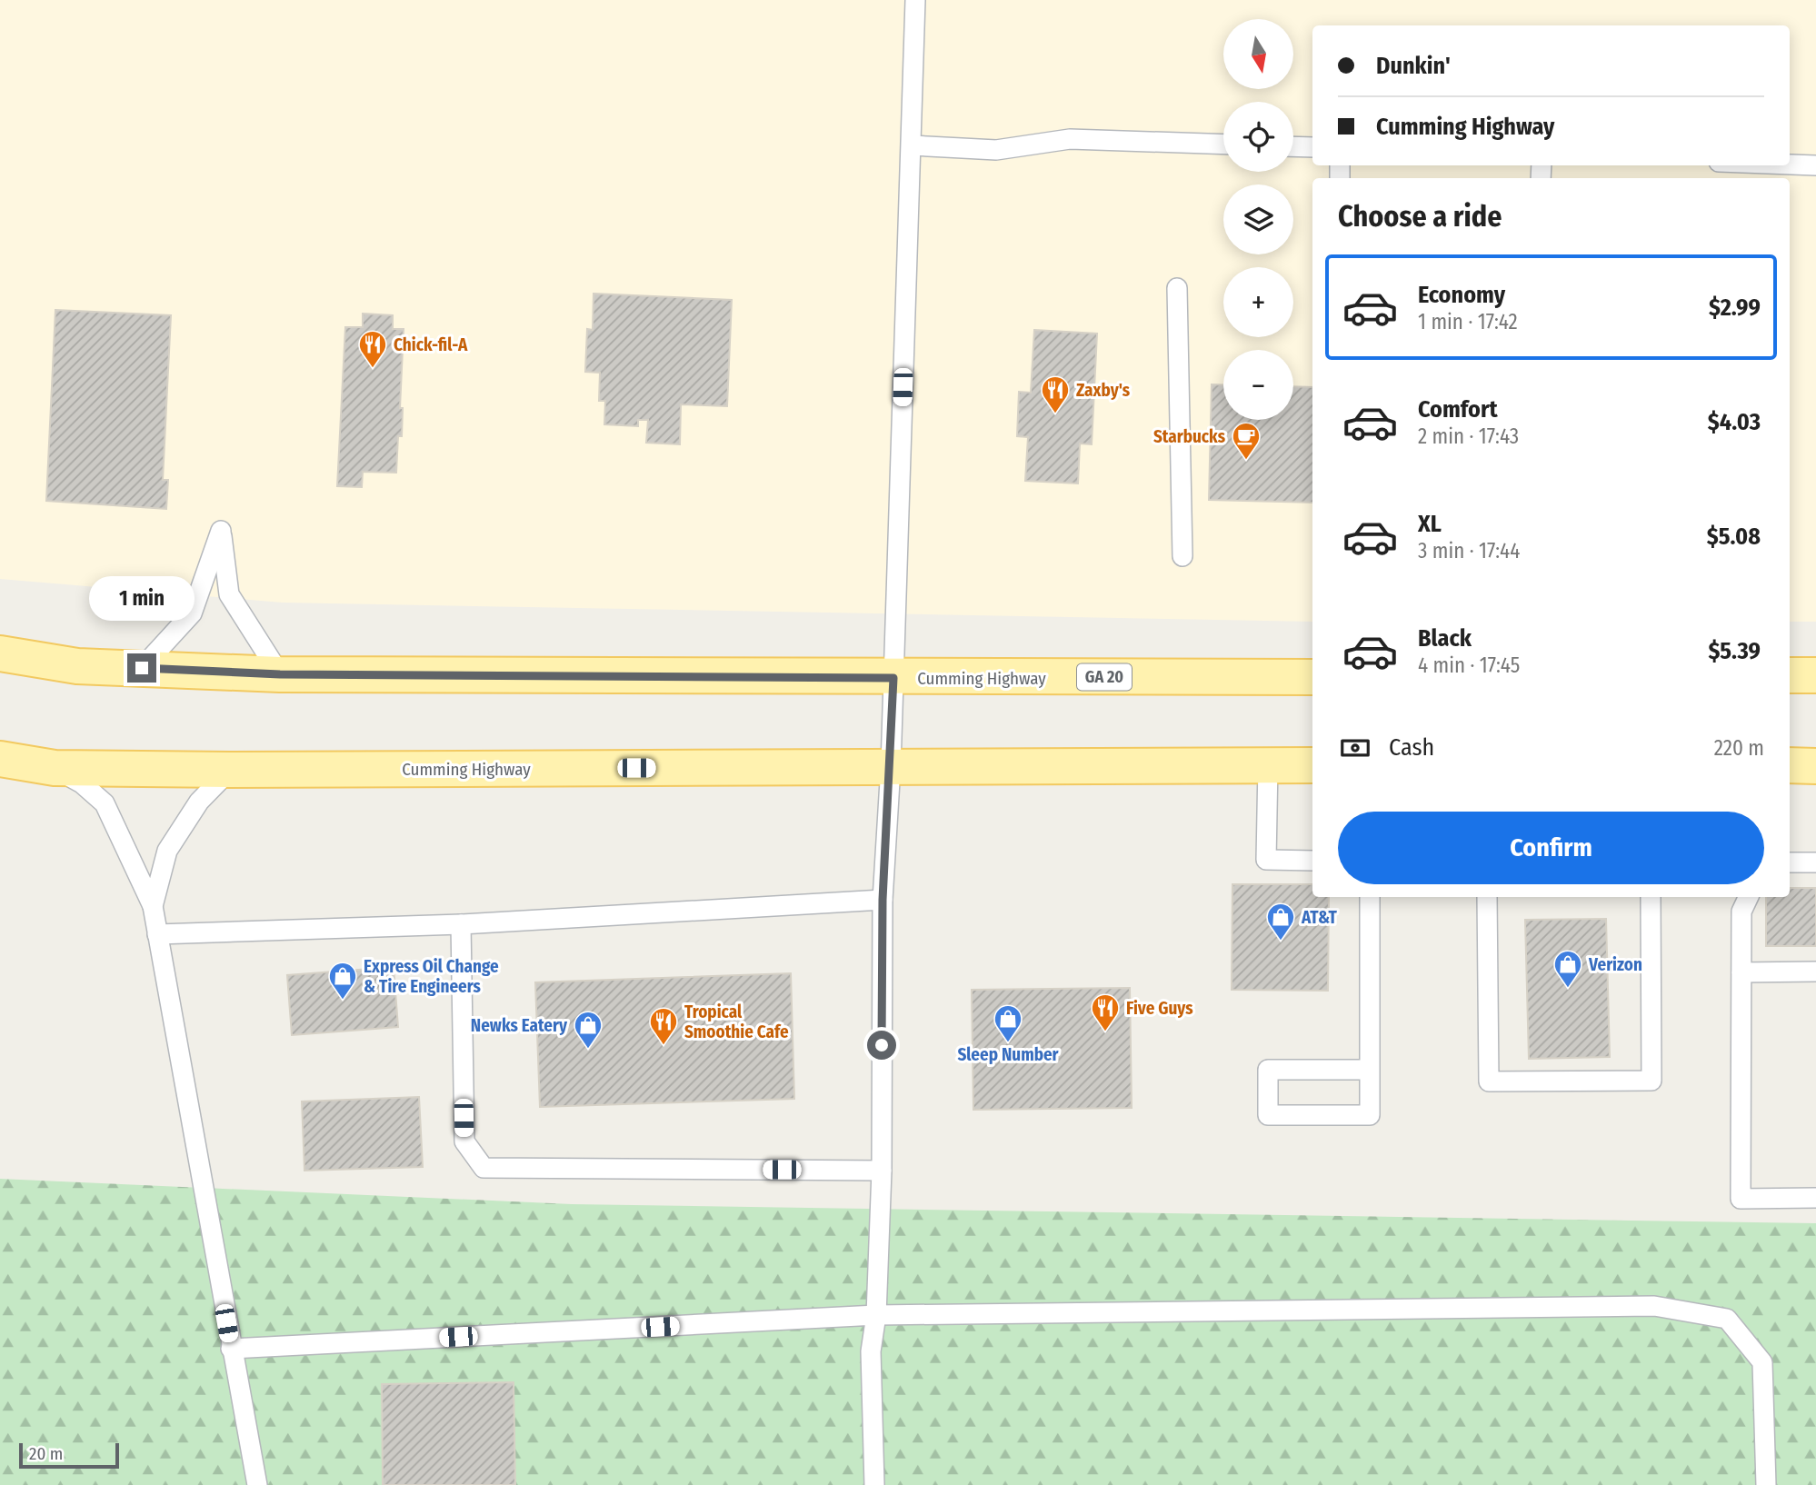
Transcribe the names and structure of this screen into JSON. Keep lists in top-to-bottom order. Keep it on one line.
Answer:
{"streets":{"main road":["GA 20","Cumming Highway"]},"places":{"restaurant":["Chick-fil-A","Zaxby's","Five Guys","Tropical Smoothie Cafe"],"cafe":["Starbucks"],"shop":["AT&T","Verizon","Express Oil Change & Tire Engineers","Sleep Number","Newks Eatery"]},"scale_bar":"20 m","north":"bottom","page":{"map_buttons":["+","−"],"banner":["Dunkin'","Cumming Highway"],"heading":"Choose a ride","list":[{"name":"Economy","note":"1 min · 17:42","value":"$2.99"},{"name":"Comfort","note":"2 min · 17:43","value":"$4.03"},{"name":"XL","note":"3 min · 17:44","value":"$5.08"},{"name":"Black","note":"4 min · 17:45","value":"$5.39"}],"bubble":"1 min","pay":["Cash","220 m"],"buttons":"Confirm","scale":"20 m"}}
